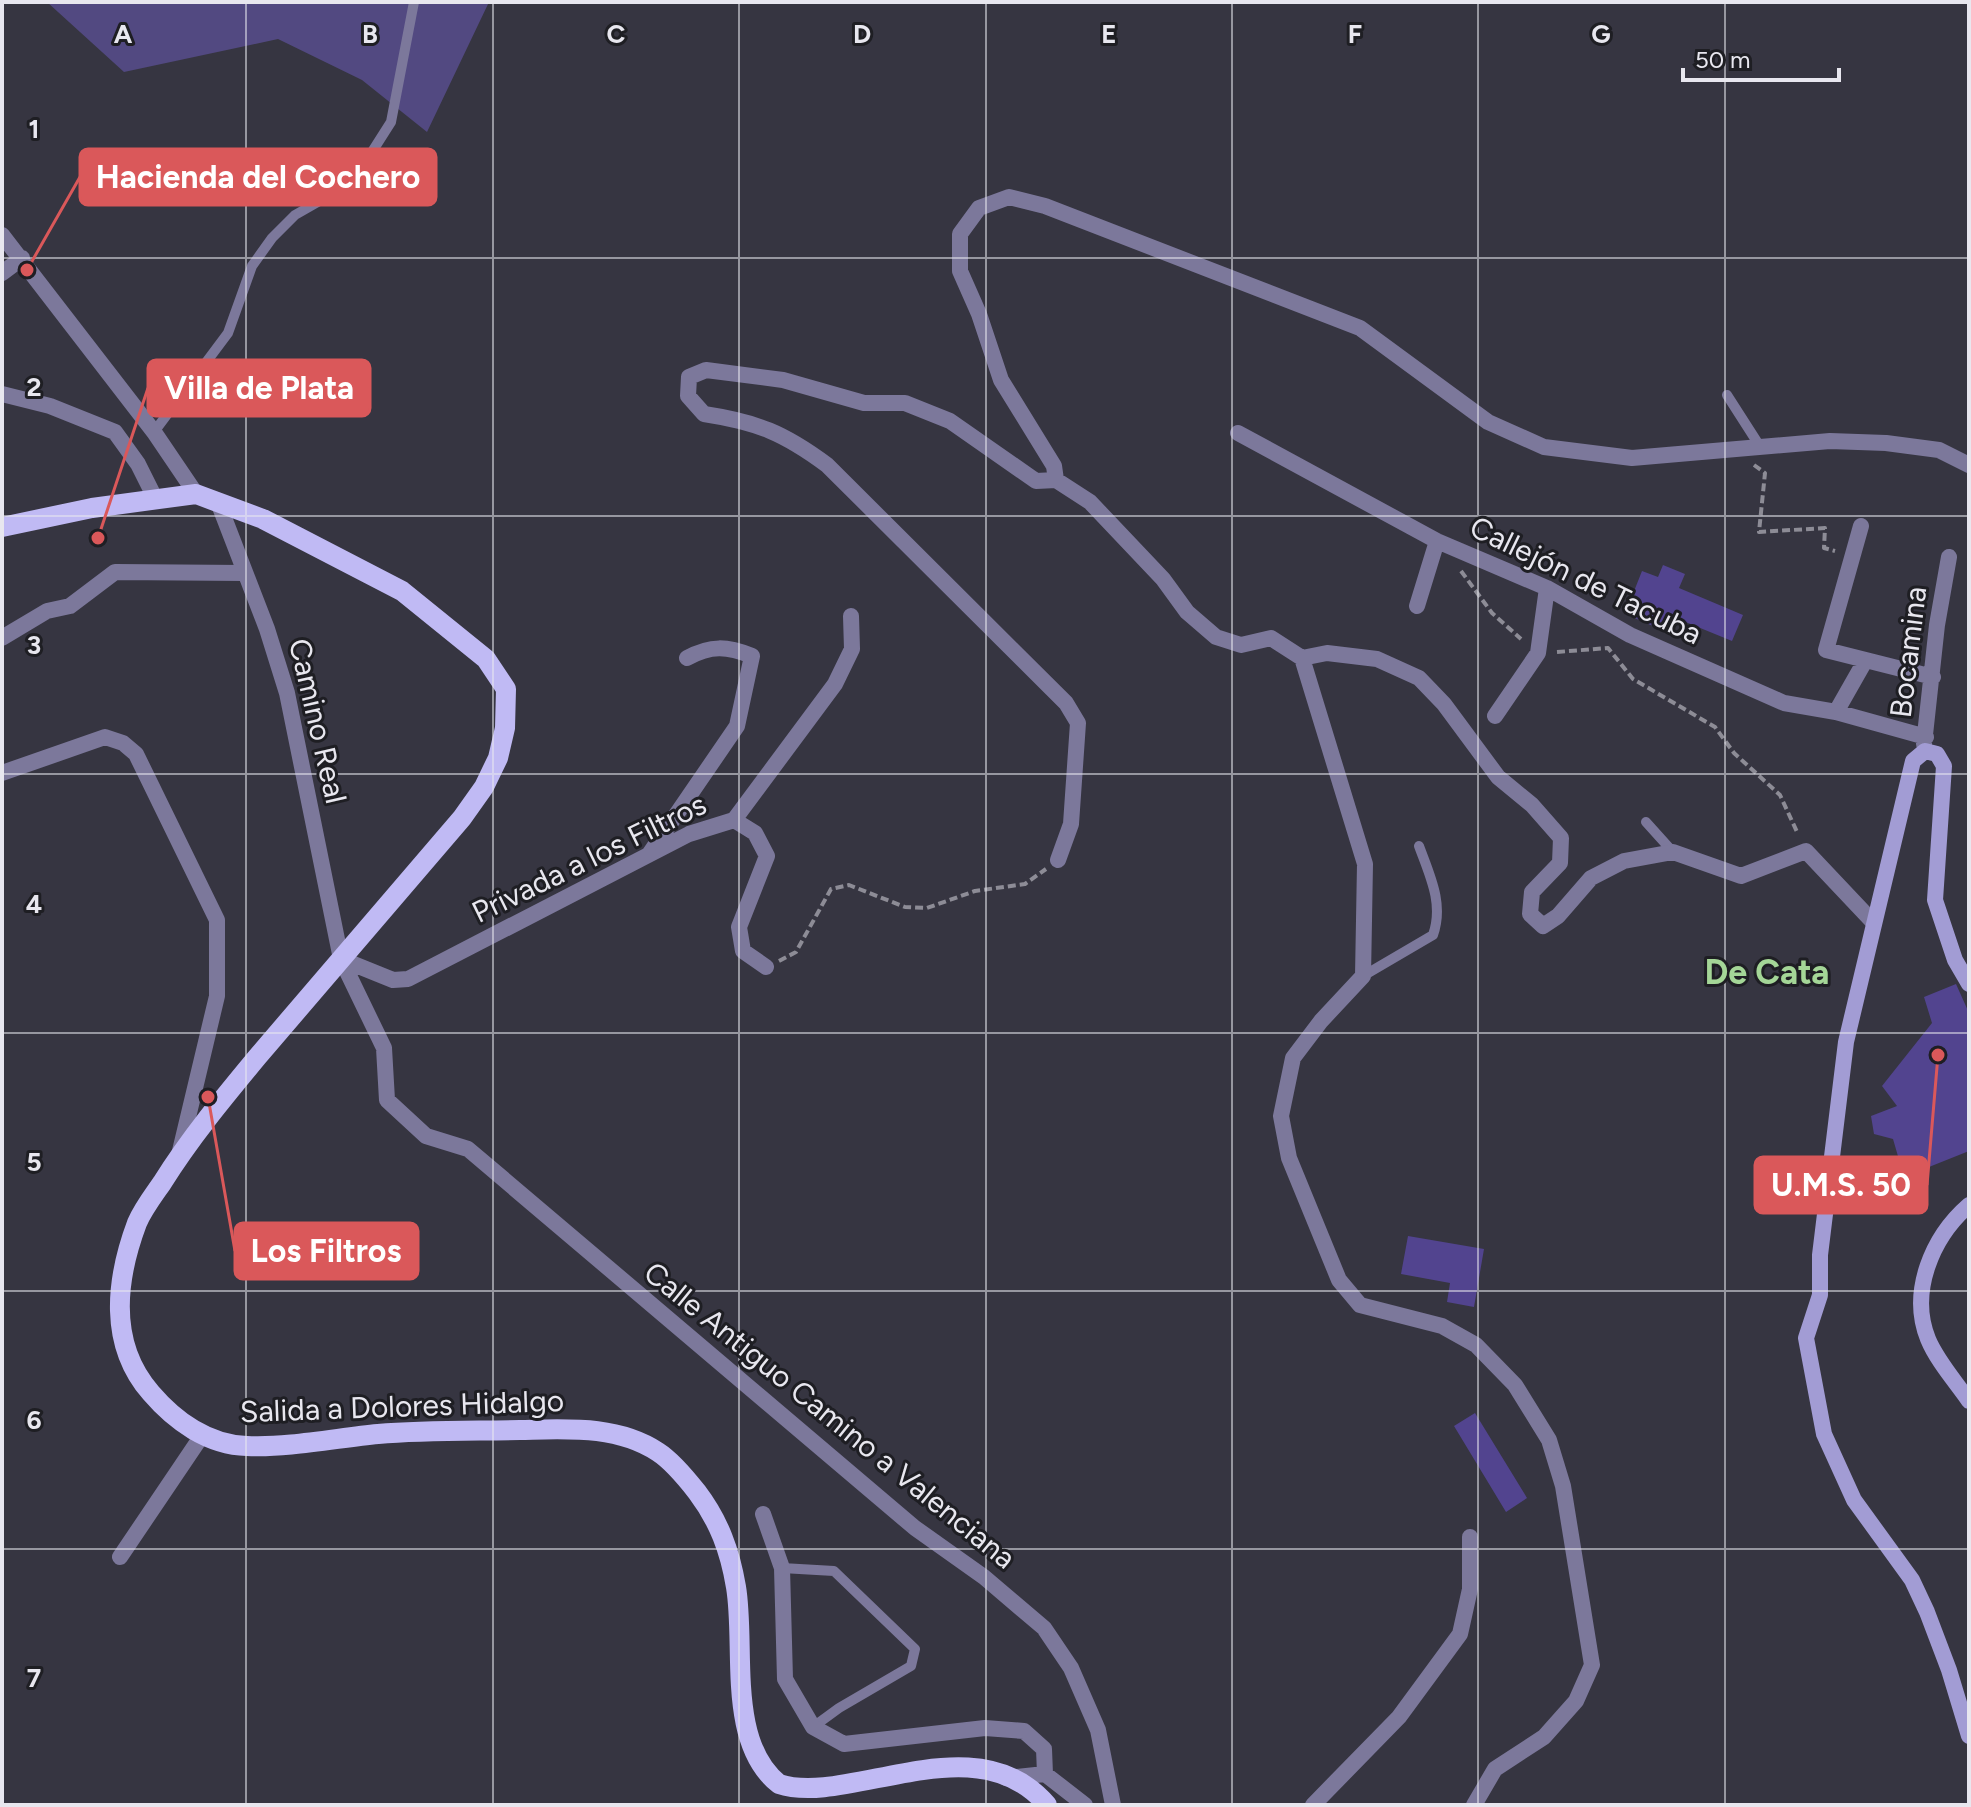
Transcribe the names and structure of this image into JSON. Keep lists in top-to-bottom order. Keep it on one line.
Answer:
{"streets":{"main road":["Salida a Dolores Hidalgo"],"street":["Callejón de Tacuba","Bocamina","Camino Real","Privada a los Filtros","Calle Antiguo Camino a Valenciana"]},"crossings":[["Callejón de Tacuba","Bocamina"],["Camino Real","Privada a los Filtros"],["Camino Real","Salida a Dolores Hidalgo"],["Camino Real","Calle Antiguo Camino a Valenciana"],["Privada a los Filtros","Salida a Dolores Hidalgo"],["Privada a los Filtros","Calle Antiguo Camino a Valenciana"],["Salida a Dolores Hidalgo","Calle Antiguo Camino a Valenciana"]],"districts":["De Cata"],"places":["Hacienda del Cochero","Villa de Plata","U.M.S. 50","Los Filtros"],"scale_bar":"50 m","grid":{"columns":["A","B","C","D","E","F","G"],"rows":["1","2","3","4","5","6","7"]}}
